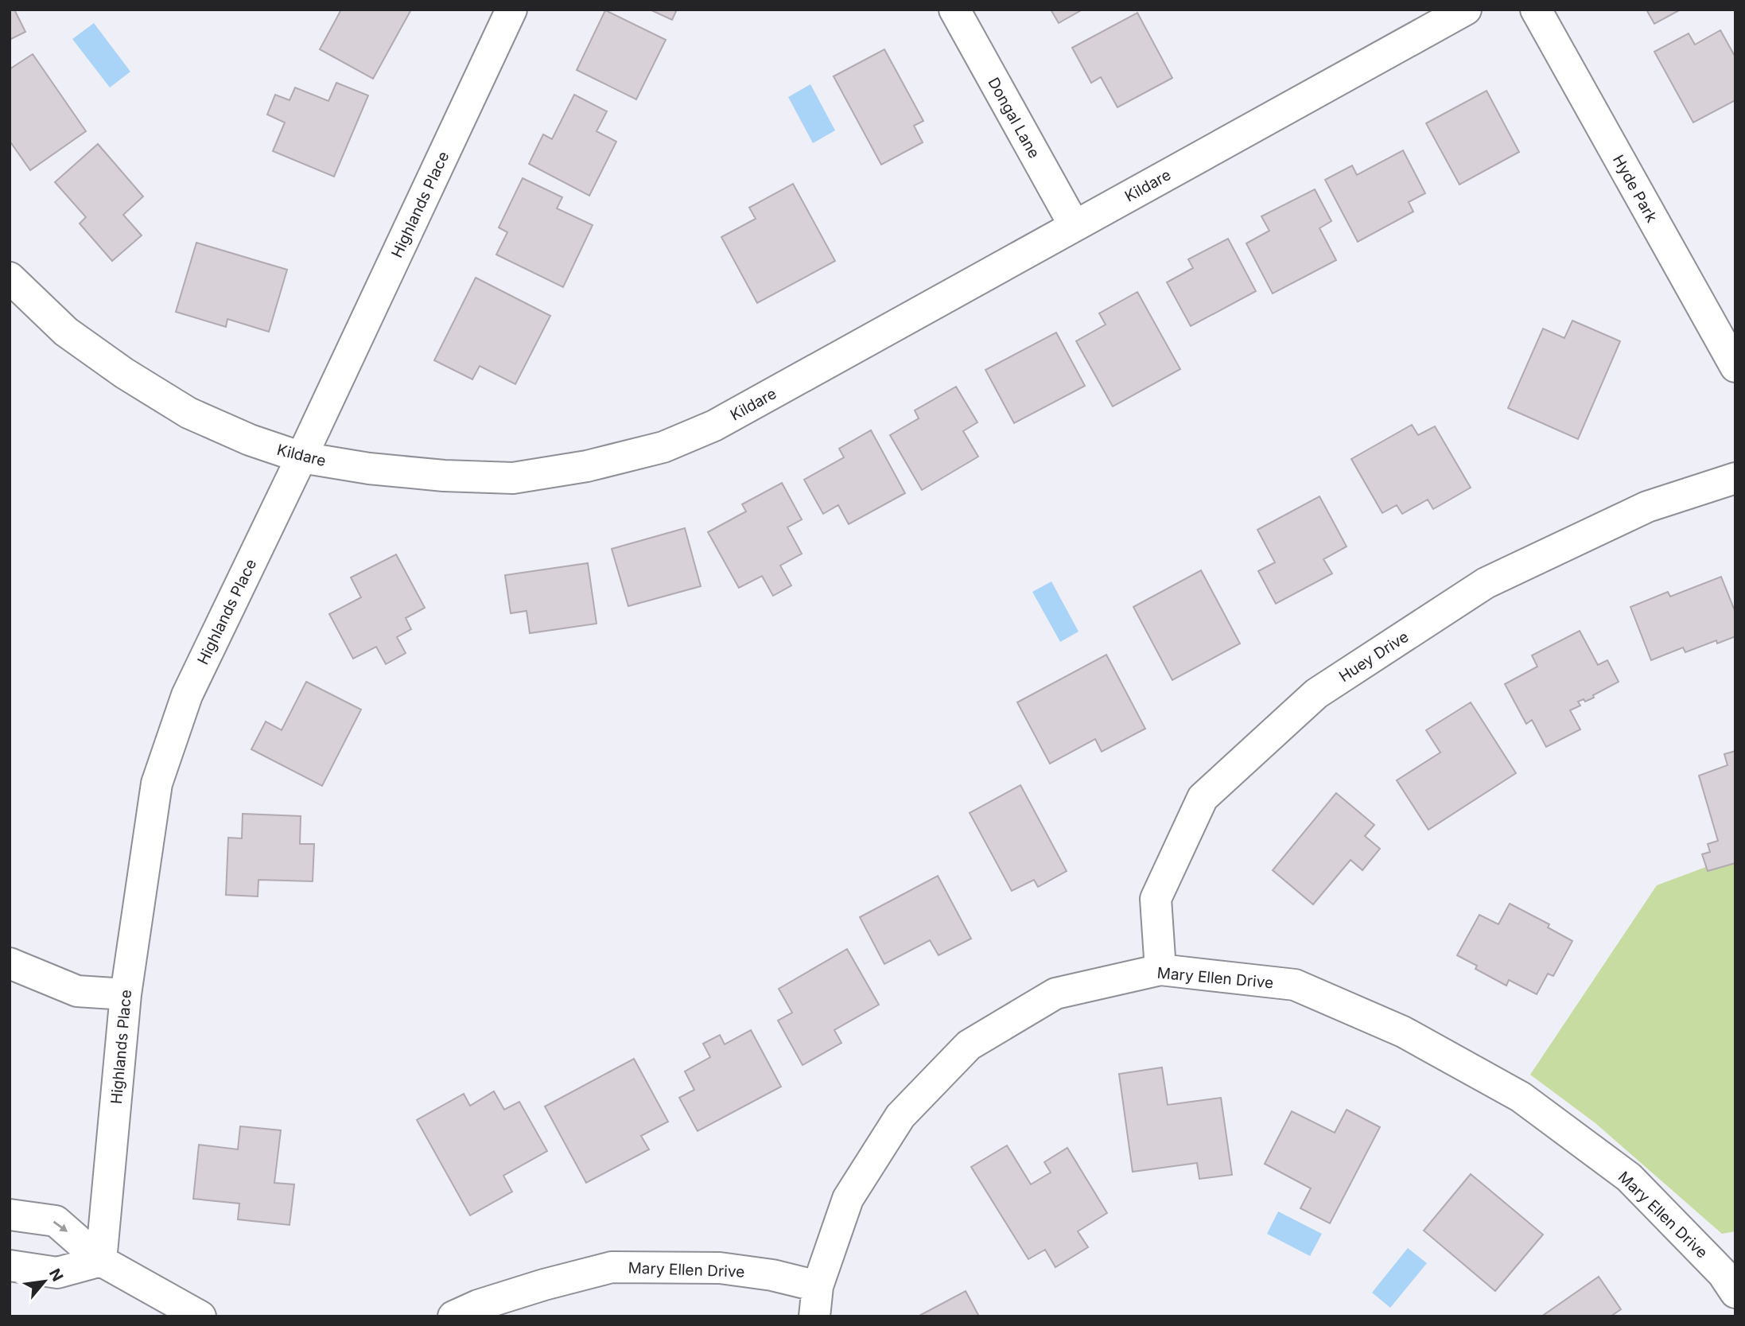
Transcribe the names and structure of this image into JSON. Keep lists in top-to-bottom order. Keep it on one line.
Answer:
{"streets":{"street":["Dongal Lane","Kildare","Hyde Park","Highlands Place","Huey Drive","Mary Ellen Drive"]},"crossings":[["Dongal Lane","Kildare"],["Kildare","Highlands Place"],["Huey Drive","Mary Ellen Drive"]],"north":"top right"}
